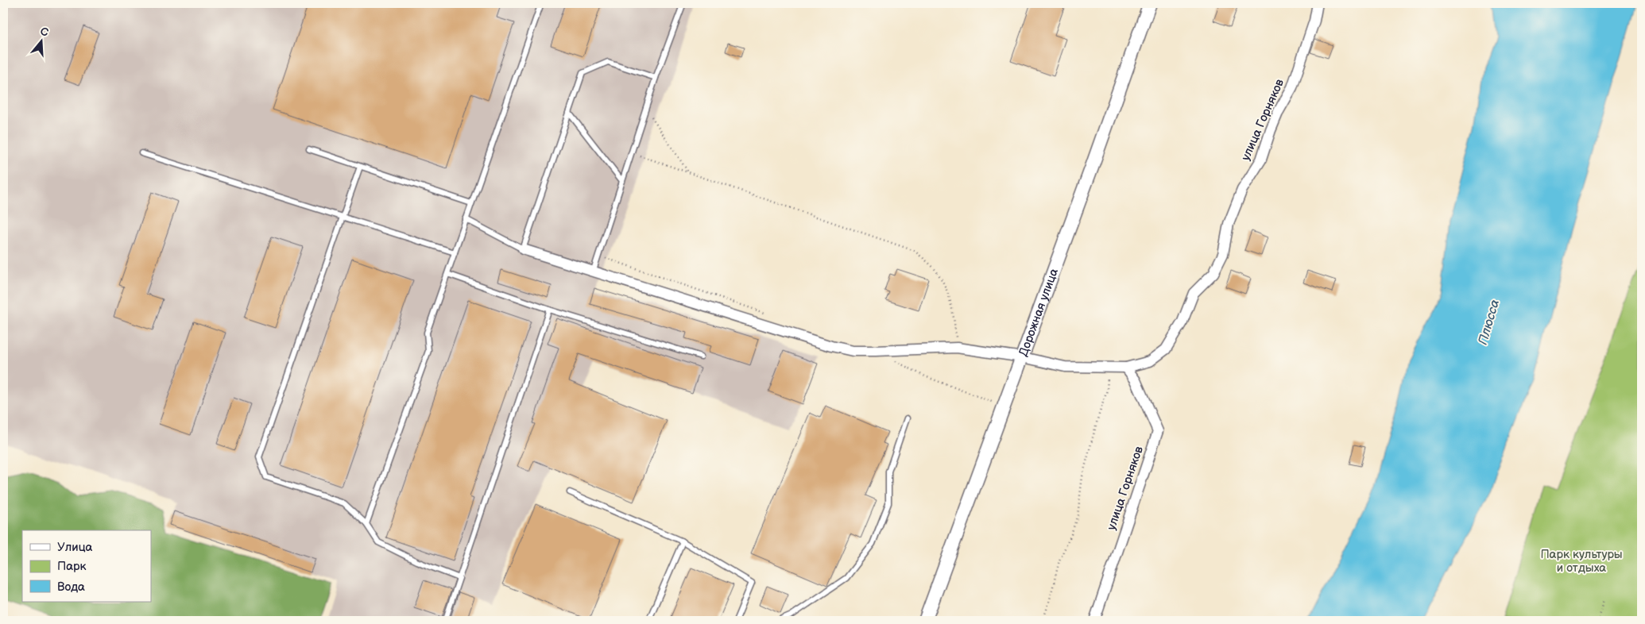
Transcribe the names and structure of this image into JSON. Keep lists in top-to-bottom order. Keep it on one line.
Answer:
{"streets":{"street":["улица Горняков","Дорожная улица"]},"crossings":[["улица Горняков","Дорожная улица"]],"water":["Плюсса"],"parks":["Парк культуры и отдыха"],"legend":["Улица","Парк","Вода"],"north":"top"}
